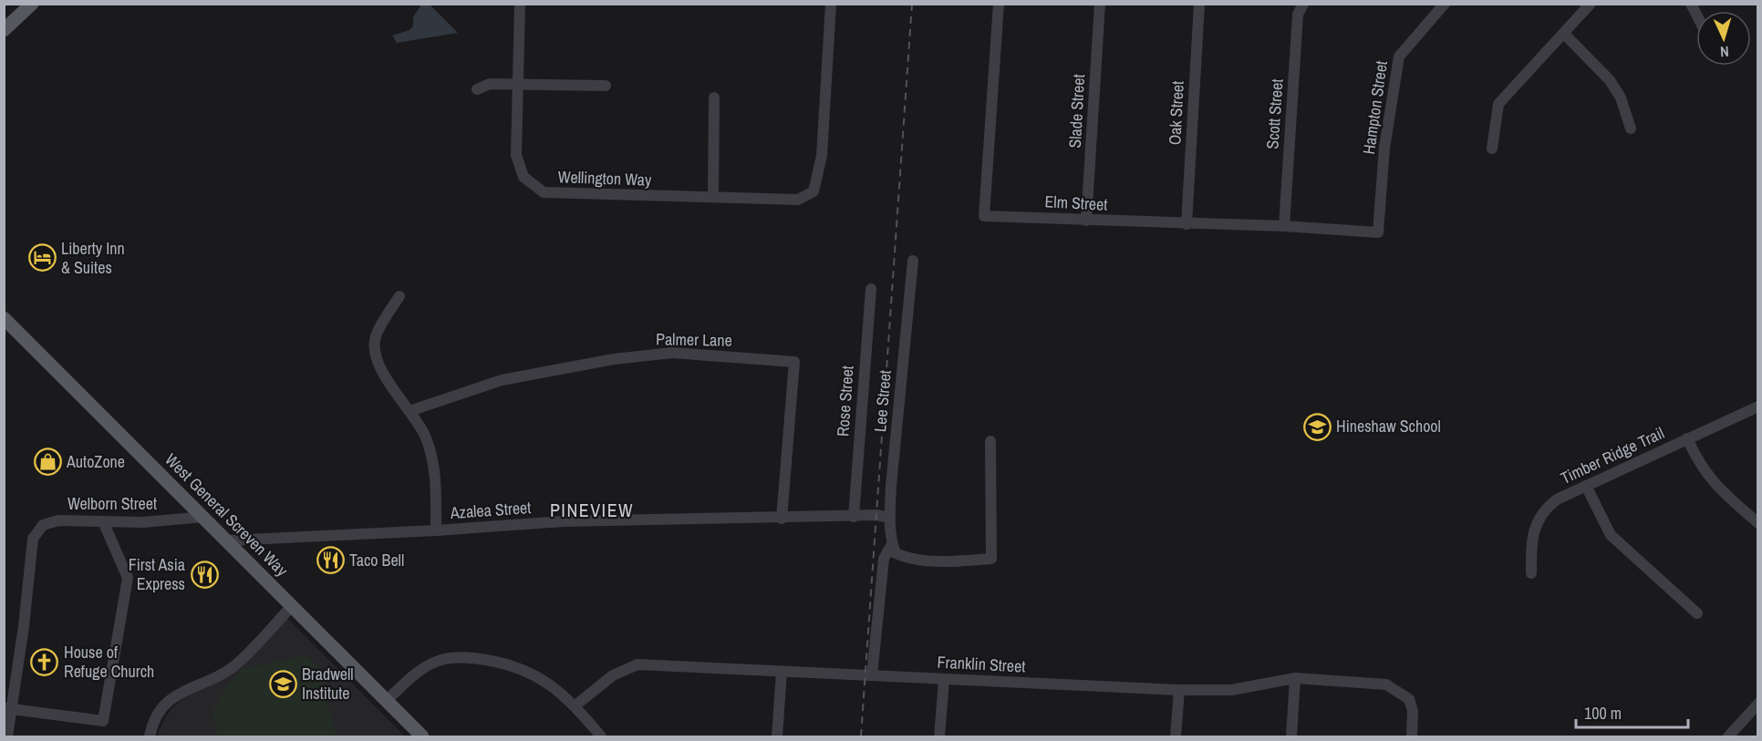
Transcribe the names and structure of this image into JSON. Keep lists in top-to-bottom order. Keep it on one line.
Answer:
{"streets":{"main road":["West General Screven Way"],"street":["Hampton Street","Slade Street","Oak Street","Scott Street","Wellington Way","Elm Street","Palmer Lane","Rose Street","Lee Street","Timber Ridge Trail","Welborn Street","Azalea Street","Franklin Street"]},"crossings":[["Hampton Street","Elm Street"],["Slade Street","Elm Street"],["Oak Street","Elm Street"],["Scott Street","Elm Street"],["Palmer Lane","Azalea Street"],["Rose Street","Azalea Street"],["Lee Street","Azalea Street"],["Lee Street","Franklin Street"],["Welborn Street","West General Screven Way"],["Azalea Street","West General Screven Way"]],"districts":["PINEVIEW"],"places":{"hotel":["Liberty Inn & Suites"],"school or university":["Hineshaw School","Bradwell Institute"],"shop":["AutoZone"],"restaurant":["Taco Bell","First Asia Express"],"church":["House of Refuge Church"]},"scale_bar":"100 m","north":"bottom"}
